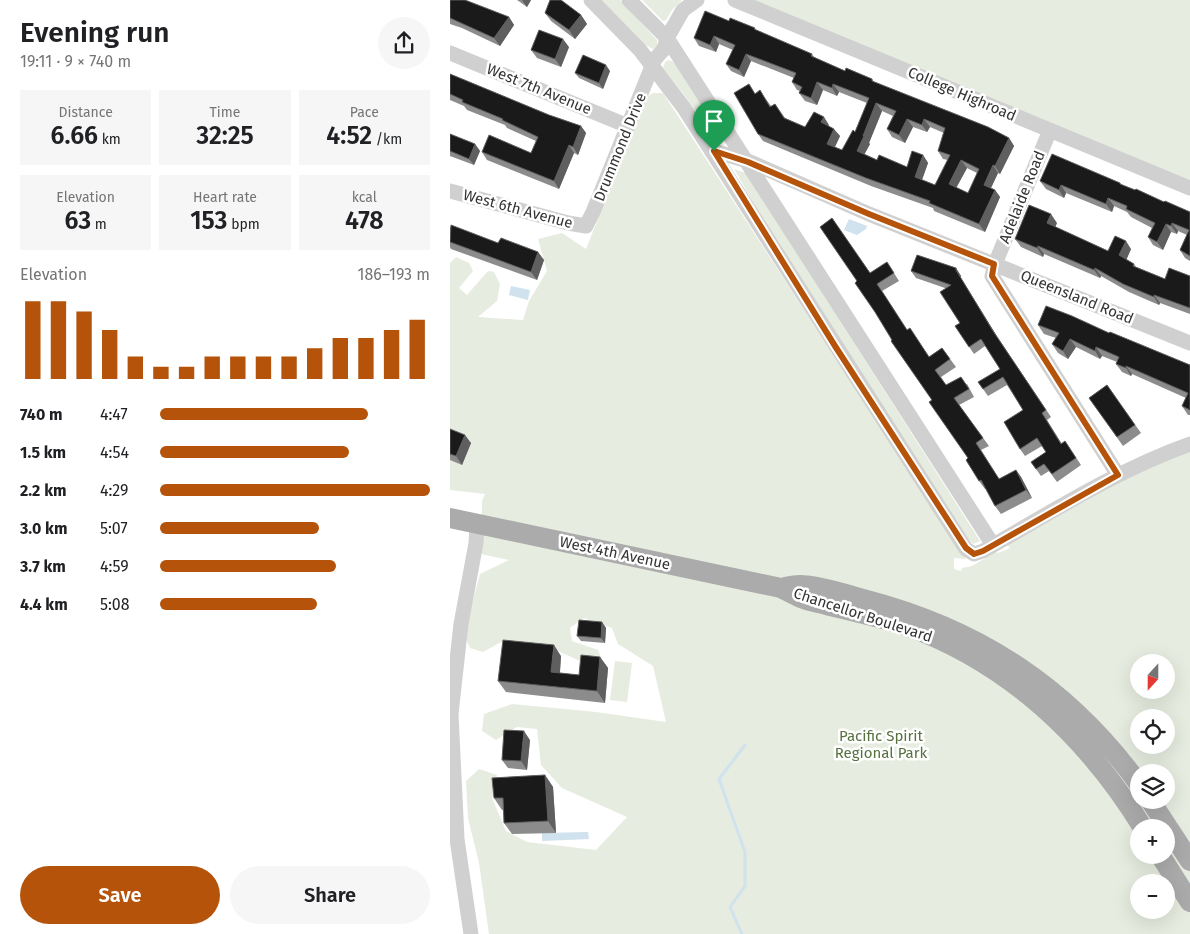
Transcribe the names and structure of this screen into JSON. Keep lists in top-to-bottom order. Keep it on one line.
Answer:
{"streets":{"main road":["West 4th Avenue","Chancellor Boulevard"],"street":["West 7th Avenue","College Highroad","Drummond Drive","Adelaide Road","West 6th Avenue","Queensland Road"]},"crossings":[["West 7th Avenue","Drummond Drive"],["College Highroad","Adelaide Road"],["Drummond Drive","West 6th Avenue"],["Adelaide Road","Queensland Road"],["West 4th Avenue","Chancellor Boulevard"]],"parks":["Pacific Spirit Regional Park"],"north":"bottom","page":{"heading":["Evening run","19:11 · 9 × 740 m"],"stats":[["Distance","6.66 km"],["Time","32:25"],["Pace","4:52 /km"],["Elevation","63 m"],["Heart rate","153 bpm"],["kcal","478"]],"chart":["Elevation","186–193 m"],"list":[{"name":"740 m","note":"4:47"},{"name":"1.5 km","note":"4:54"},{"name":"2.2 km","note":"4:29"},{"name":"3.0 km","note":"5:07"},{"name":"3.7 km","note":"4:59"},{"name":"4.4 km","note":"5:08"}],"map_buttons":["+","−"],"buttons":["Save","Share"]}}
